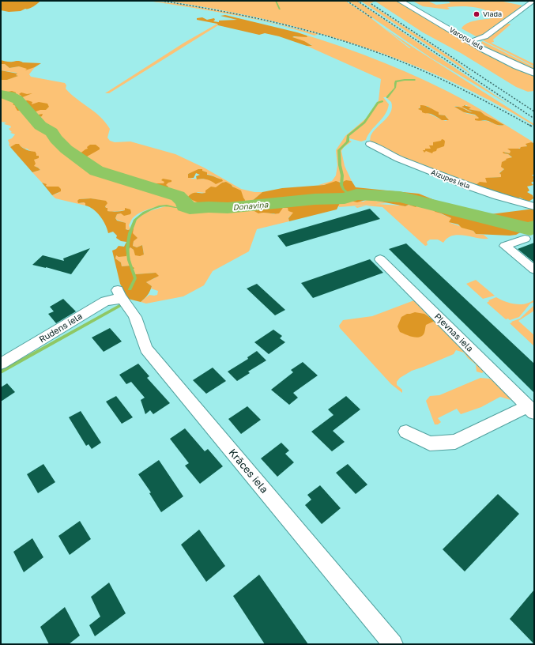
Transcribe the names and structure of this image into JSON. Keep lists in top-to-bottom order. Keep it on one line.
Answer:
{"streets":{"highway":["Varoņu iela"],"street":["Aizupes iela","Rudens iela","Pļevnas iela","Krāces iela"]},"crossings":[["Rudens iela","Krāces iela"]],"water":["Donaviņa"],"places":["Viada"]}
